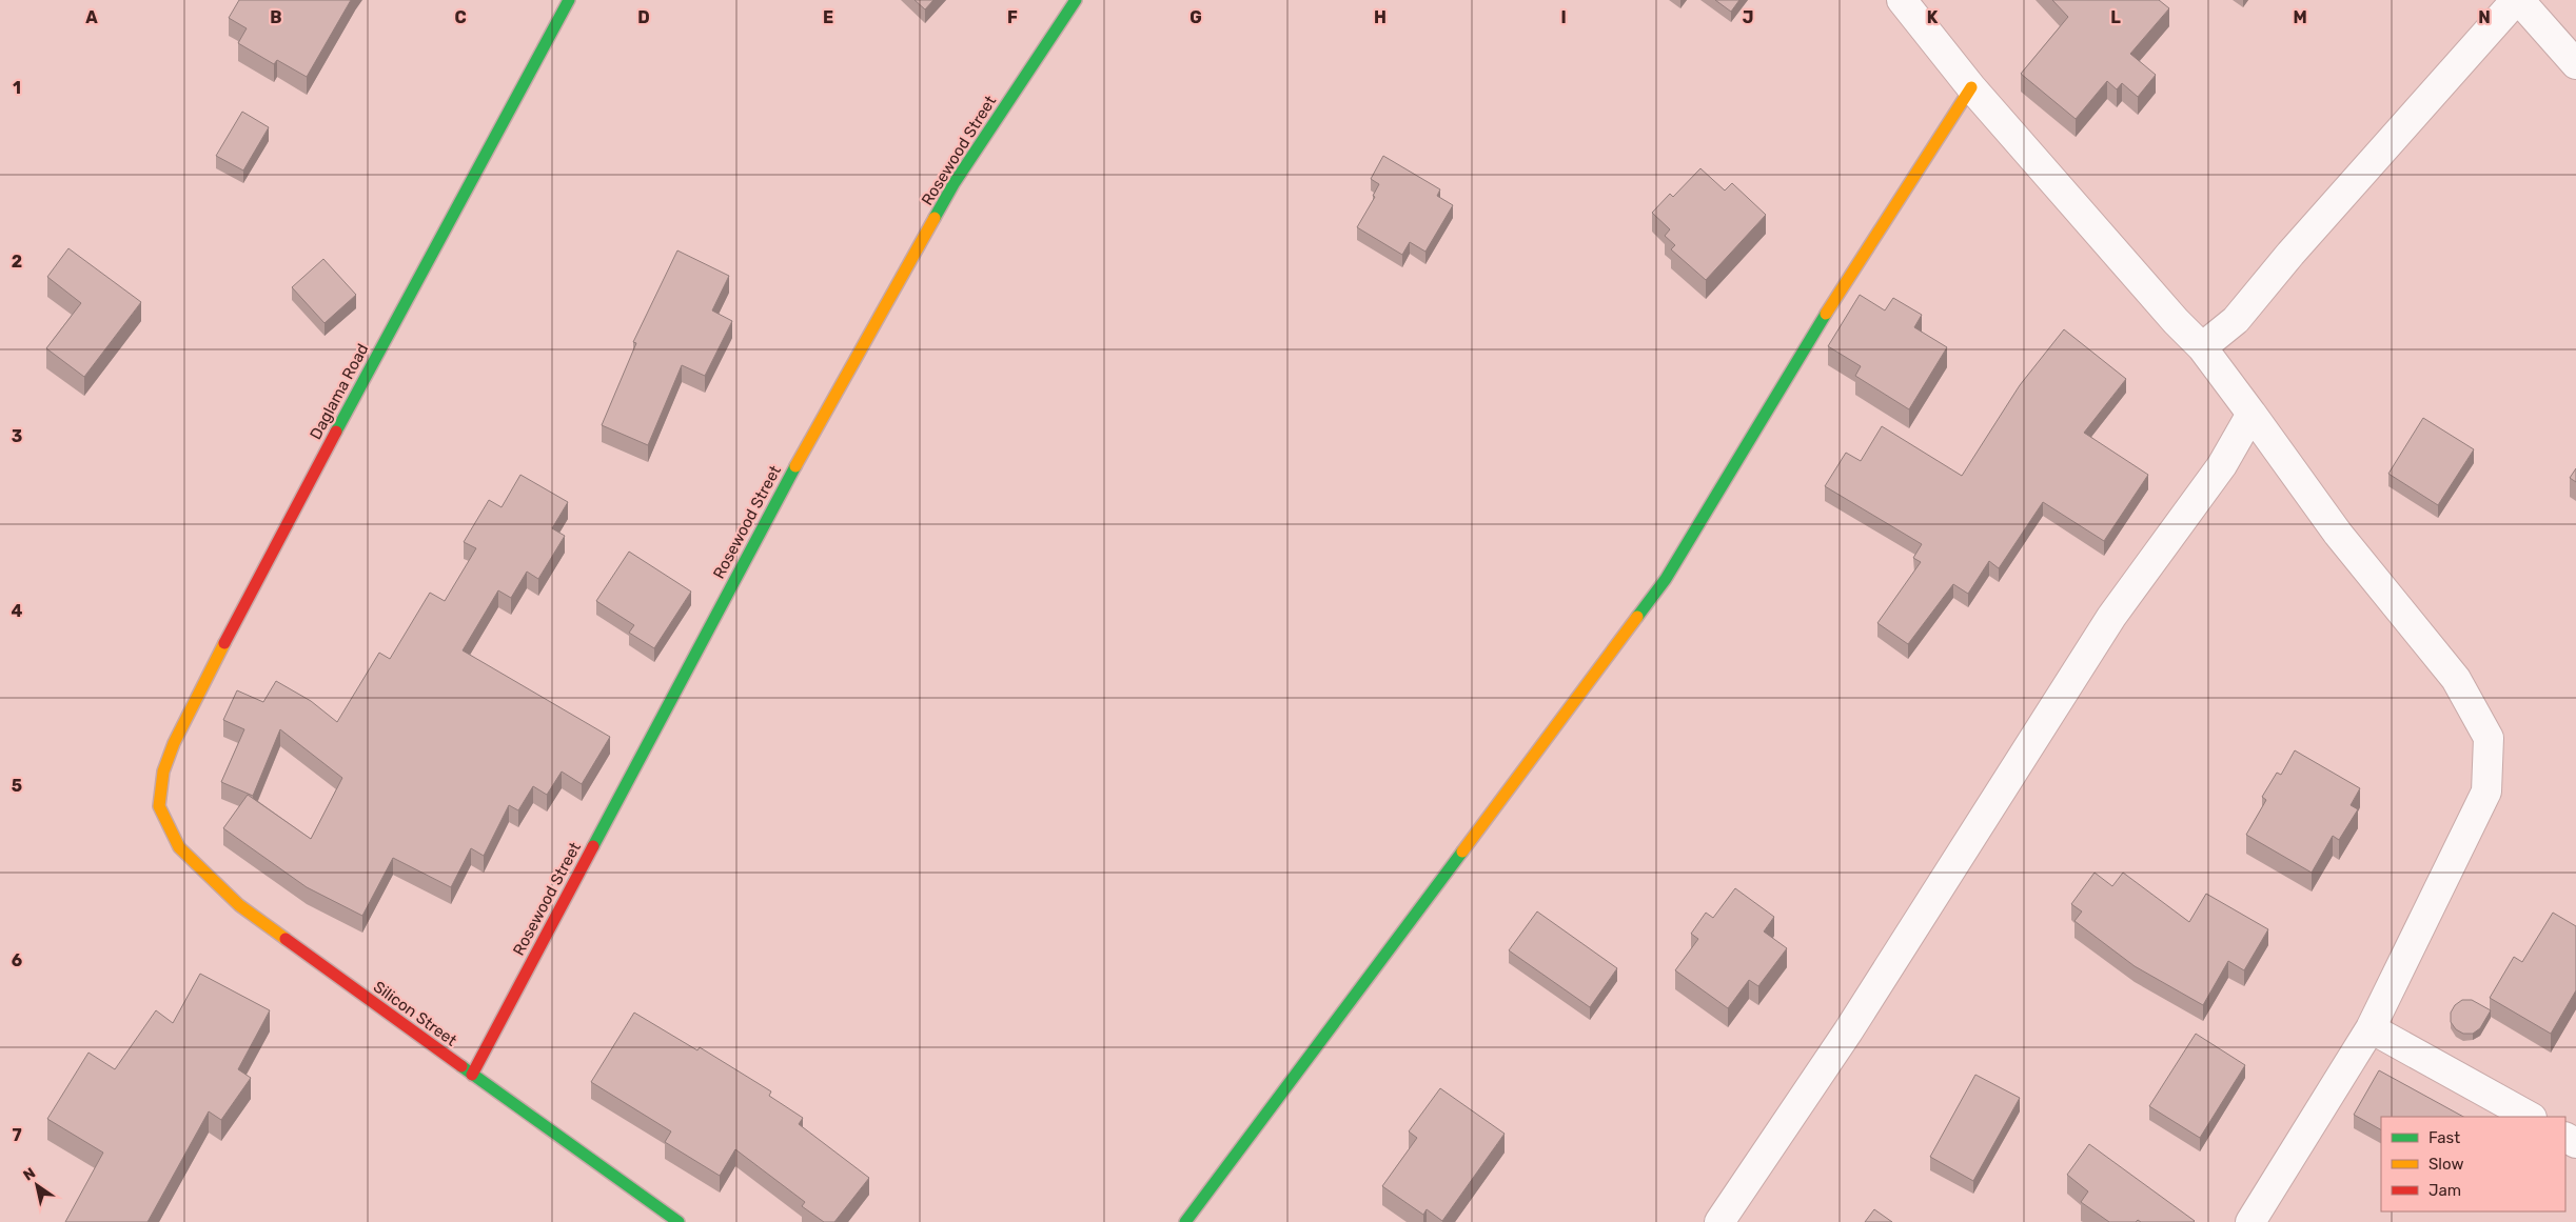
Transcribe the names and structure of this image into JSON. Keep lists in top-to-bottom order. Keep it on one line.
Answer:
{"streets":{"street":["Rosewood Street","Daglama Road","Silicon Street"]},"crossings":[["Rosewood Street","Silicon Street"],["Daglama Road","Silicon Street"]],"legend":["Fast","Slow","Jam"],"north":"top left","grid":{"columns":["A","B","C","D","E","F","G","H","I","J","K","L","M","N"],"rows":["1","2","3","4","5","6","7"]}}
